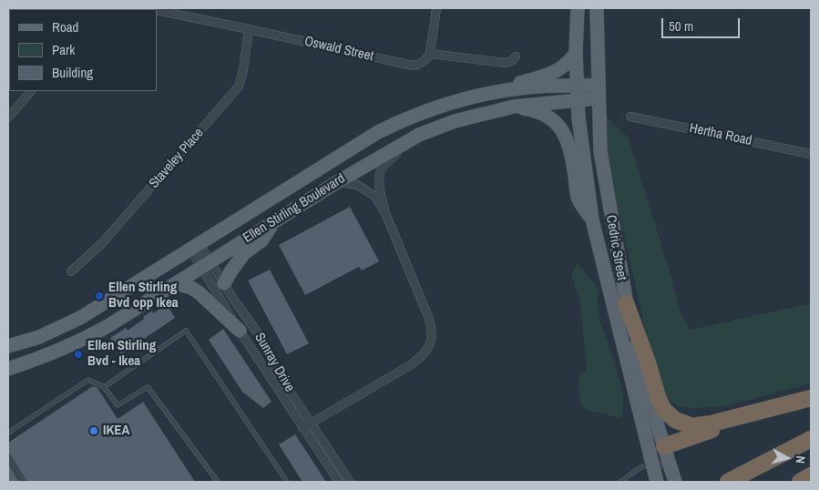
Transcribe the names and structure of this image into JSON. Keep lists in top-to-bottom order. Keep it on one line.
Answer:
{"streets":{"main road":["Ellen Stirling Boulevard","Cedric Street"],"street":["Oswald Street","Hertha Road","Staveley Place","Sunray Drive"]},"crossings":[["Oswald Street","Staveley Place"],["Ellen Stirling Boulevard","Cedric Street"],["Ellen Stirling Boulevard","Sunray Drive"]],"places":["Ellen Stirling Bvd opp Ikea","Ellen Stirling Bvd - Ikea","IKEA"],"legend":["Road","Park","Building"],"scale_bar":"50 m","north":"right"}
